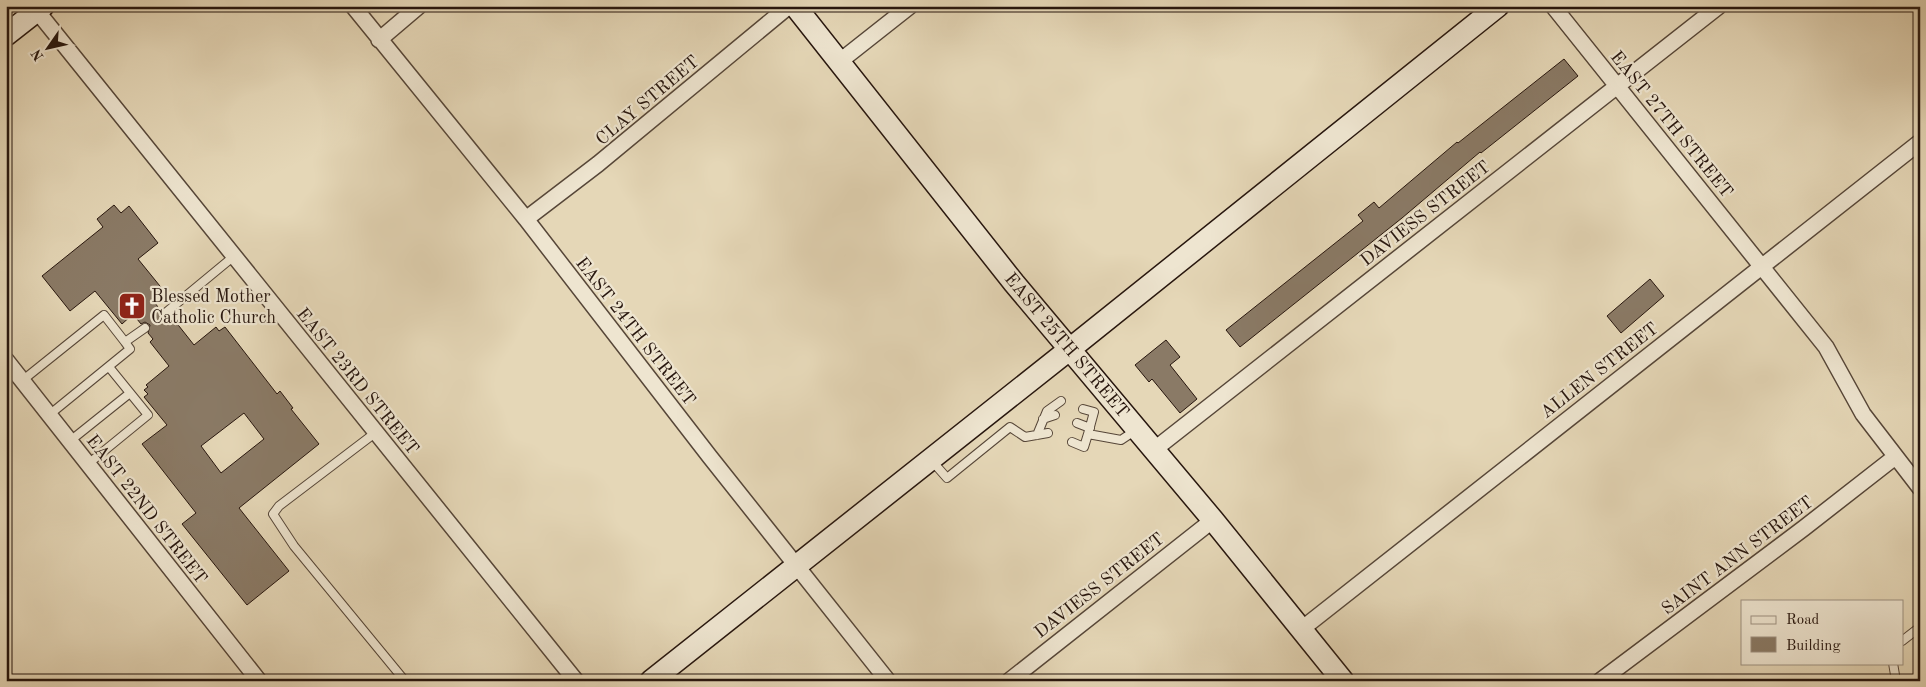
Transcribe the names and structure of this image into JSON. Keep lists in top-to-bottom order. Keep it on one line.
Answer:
{"streets":{"street":["CLAY STREET","EAST 27TH STREET","DAVIESS STREET","EAST 24TH STREET","EAST 25TH STREET","ALLEN STREET","EAST 23RD STREET","EAST 22ND STREET","SAINT ANN STREET"]},"crossings":[["CLAY STREET","EAST 24TH STREET"],["EAST 27TH STREET","DAVIESS STREET"],["EAST 27TH STREET","ALLEN STREET"],["EAST 27TH STREET","SAINT ANN STREET"],["DAVIESS STREET","EAST 25TH STREET"],["EAST 25TH STREET","ALLEN STREET"]],"places":{"church":["Blessed Mother Catholic Church"]},"legend":["Road","Building"],"north":"bottom left"}
